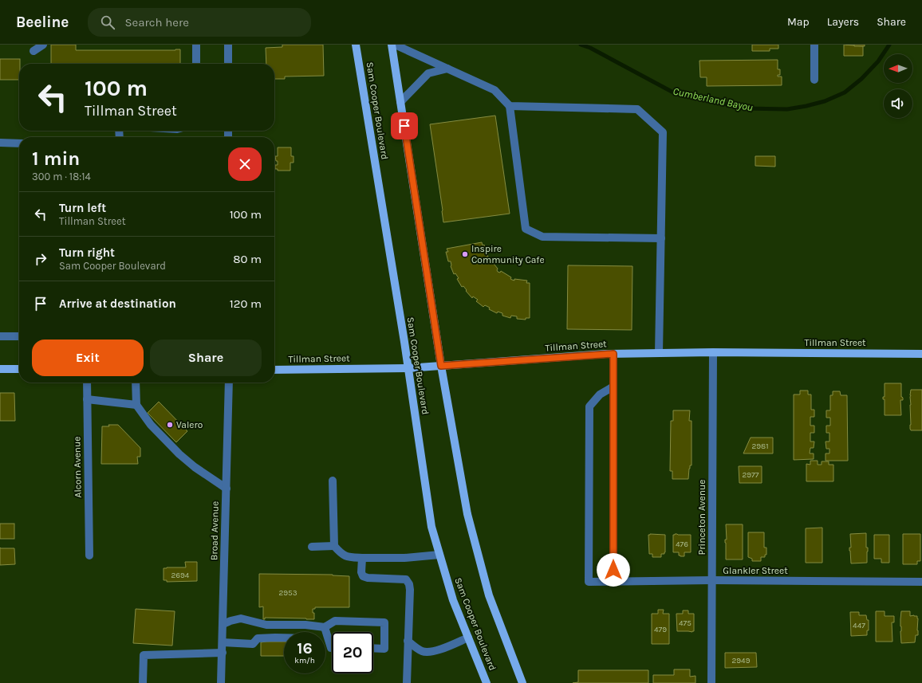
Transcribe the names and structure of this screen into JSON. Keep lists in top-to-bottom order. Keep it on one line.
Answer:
{"streets":{"main road":["Sam Cooper Boulevard","Tillman Street"],"street":["Alcorn Avenue","Princeton Avenue","Broad Avenue","Glankler Street"]},"crossings":[["Sam Cooper Boulevard","Tillman Street"],["Tillman Street","Princeton Avenue"],["Princeton Avenue","Glankler Street"]],"water":["Cumberland Bayou"],"places":["Inspire Community Cafe","Valero"],"house_numbers":["2981","2977","476","2694","2953","475","447","479","2949"],"north":"left","page":{"header":"Beeline","search":"Search here","nav":["Map","Layers","Share"],"turn":["100 m","Tillman Street"],"heading":["1 min","300 m · 18:14"],"list":[{"name":"Turn left","note":"Tillman Street","value":"100 m"},{"name":"Turn right","note":"Sam Cooper Boulevard","value":"80 m"},{"name":"Arrive at destination","value":"120 m"}],"buttons":["Exit","Share"],"speed":"16 km/h","limit":"20"}}
